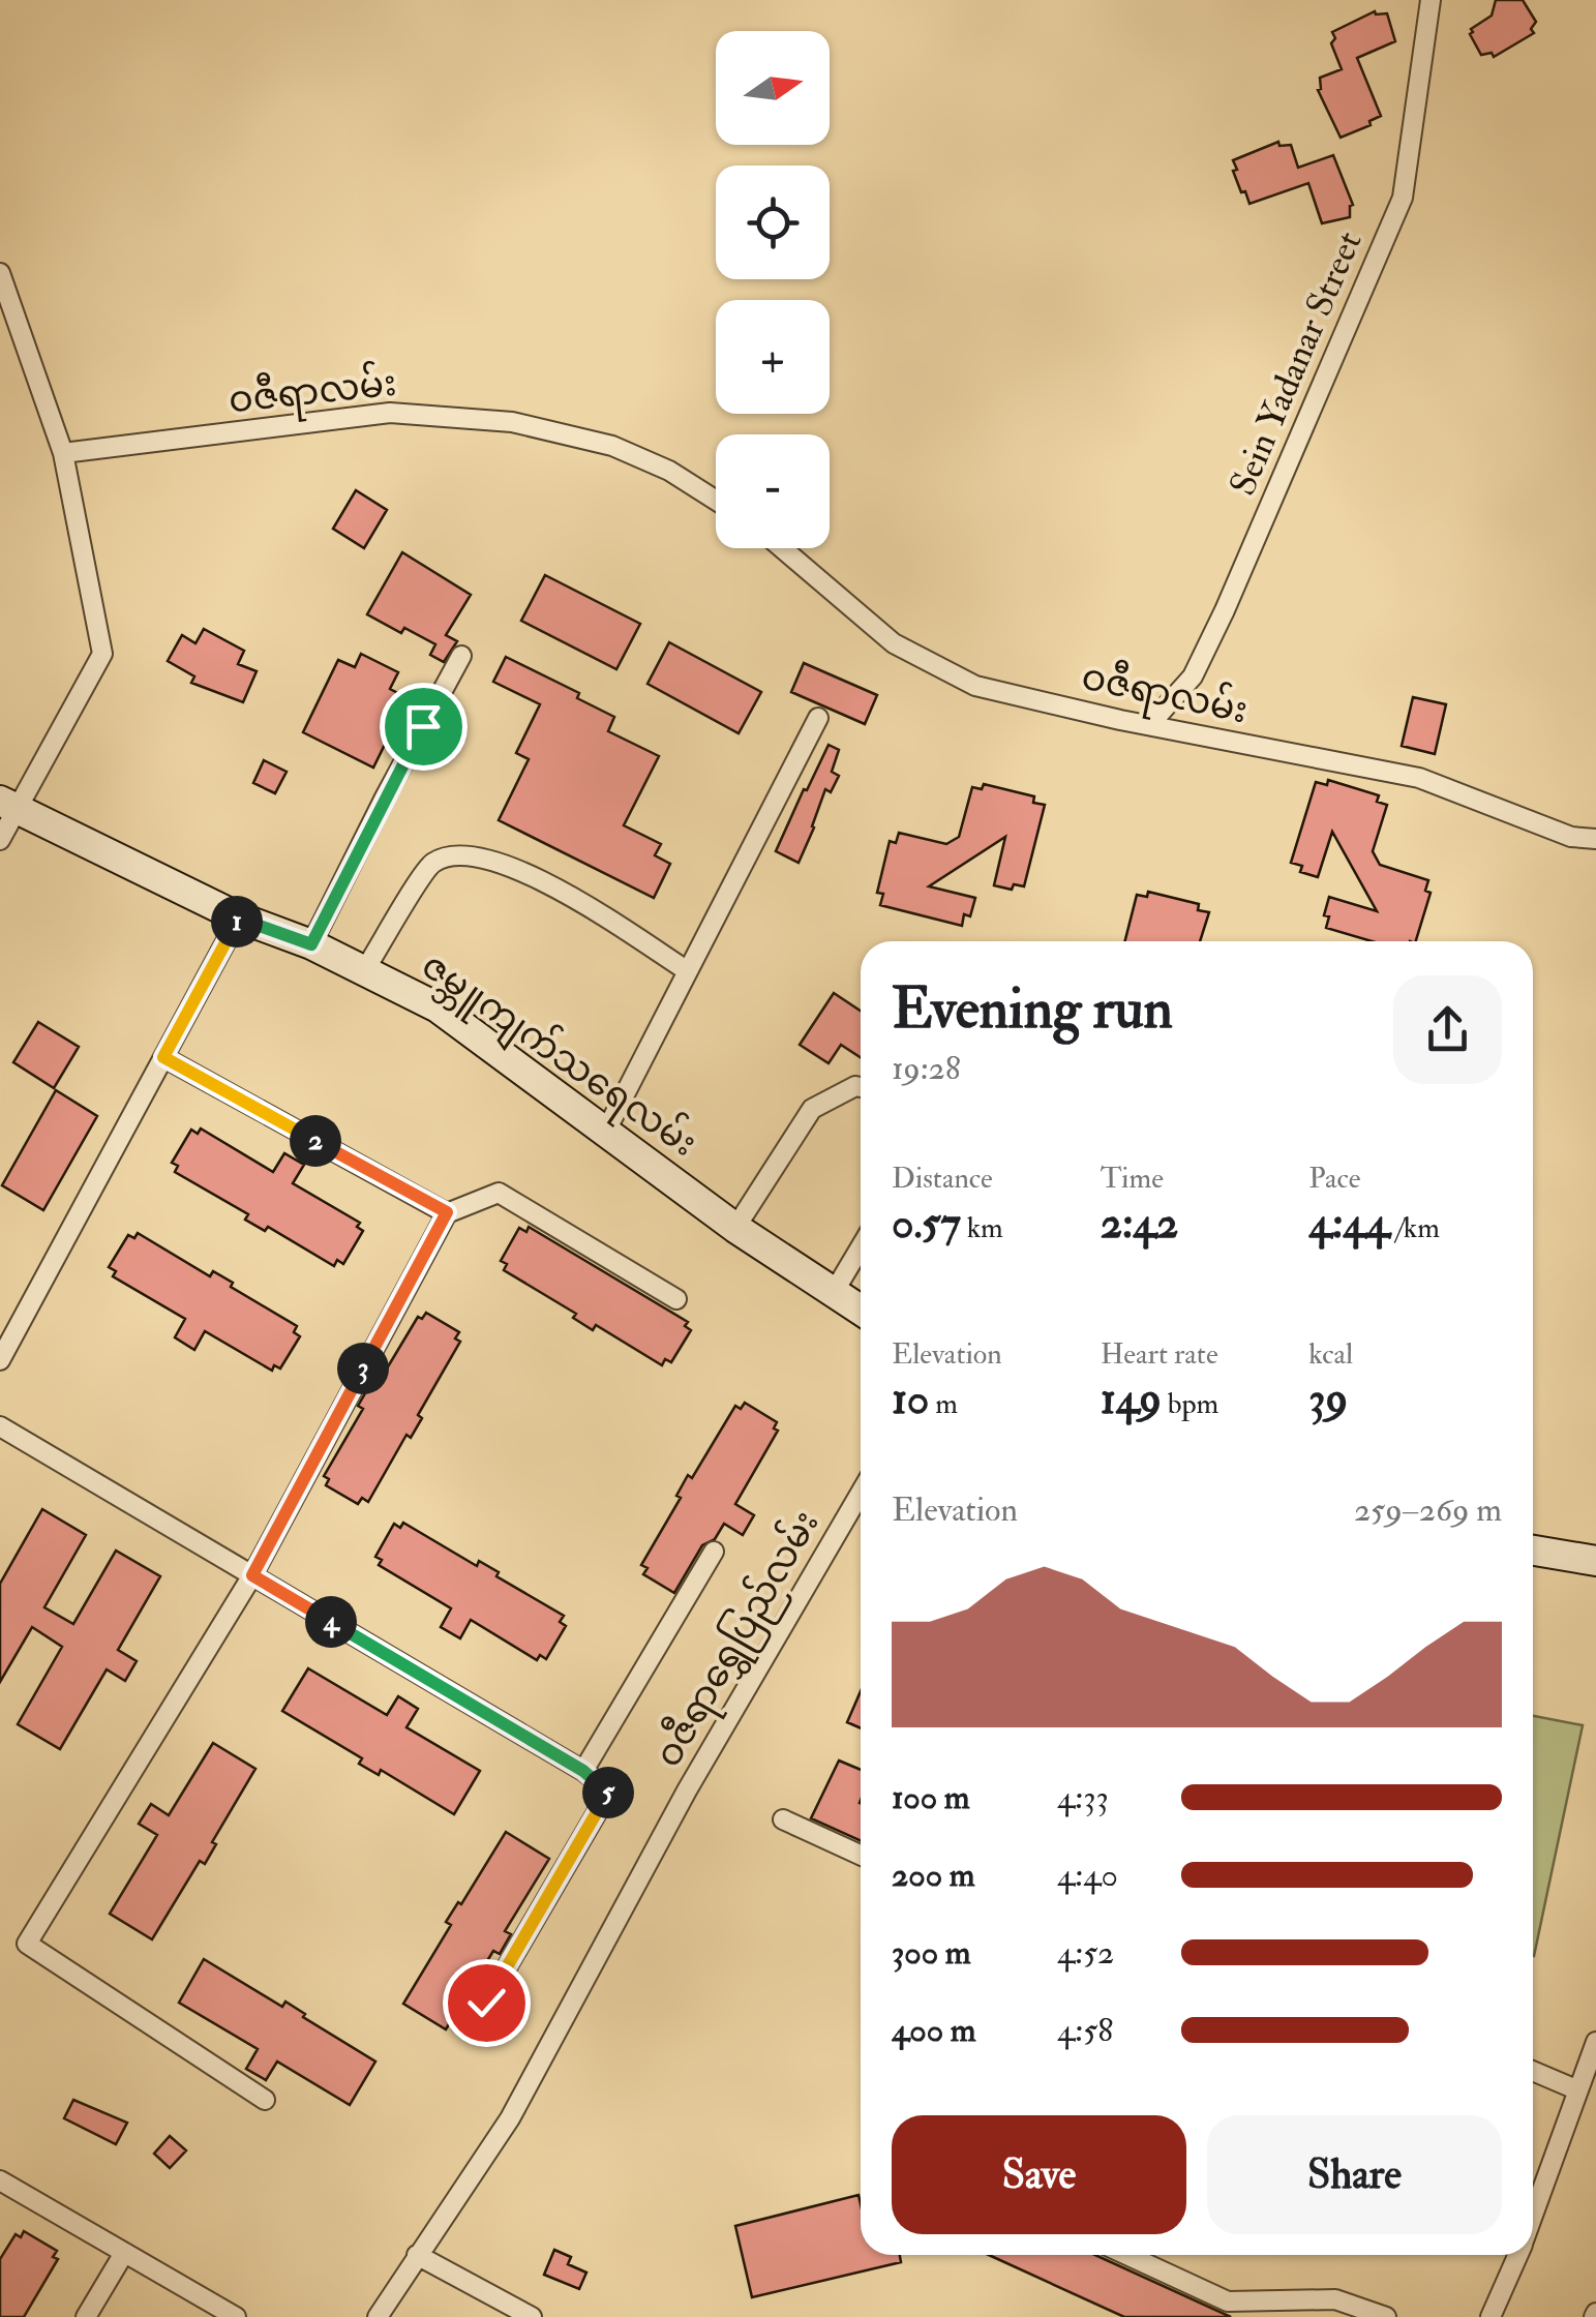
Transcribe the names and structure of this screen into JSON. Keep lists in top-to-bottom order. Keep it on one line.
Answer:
{"streets":{"main road":["ဇမ္ဘူကျက်သရေလမ်း"],"street":["Sein Yadanar Street","ဝဇီရာလမ်း","ဝဇီရာရွှေပြည်လမ်း"]},"crossings":[["Sein Yadanar Street","ဝဇီရာလမ်း"]],"north":"right","page":{"map_buttons":["+","−"],"pins":["1","2","3","4","5"],"heading":["Evening run","19:28"],"stats":[["Distance","0.57 km"],["Time","2:42"],["Pace","4:44 /km"],["Elevation","10 m"],["Heart rate","149 bpm"],["kcal","39"]],"chart":["Elevation","259–269 m"],"list":[{"name":"100 m","note":"4:33"},{"name":"200 m","note":"4:40"},{"name":"300 m","note":"4:52"},{"name":"400 m","note":"4:58"}],"buttons":["Save","Share"]}}
